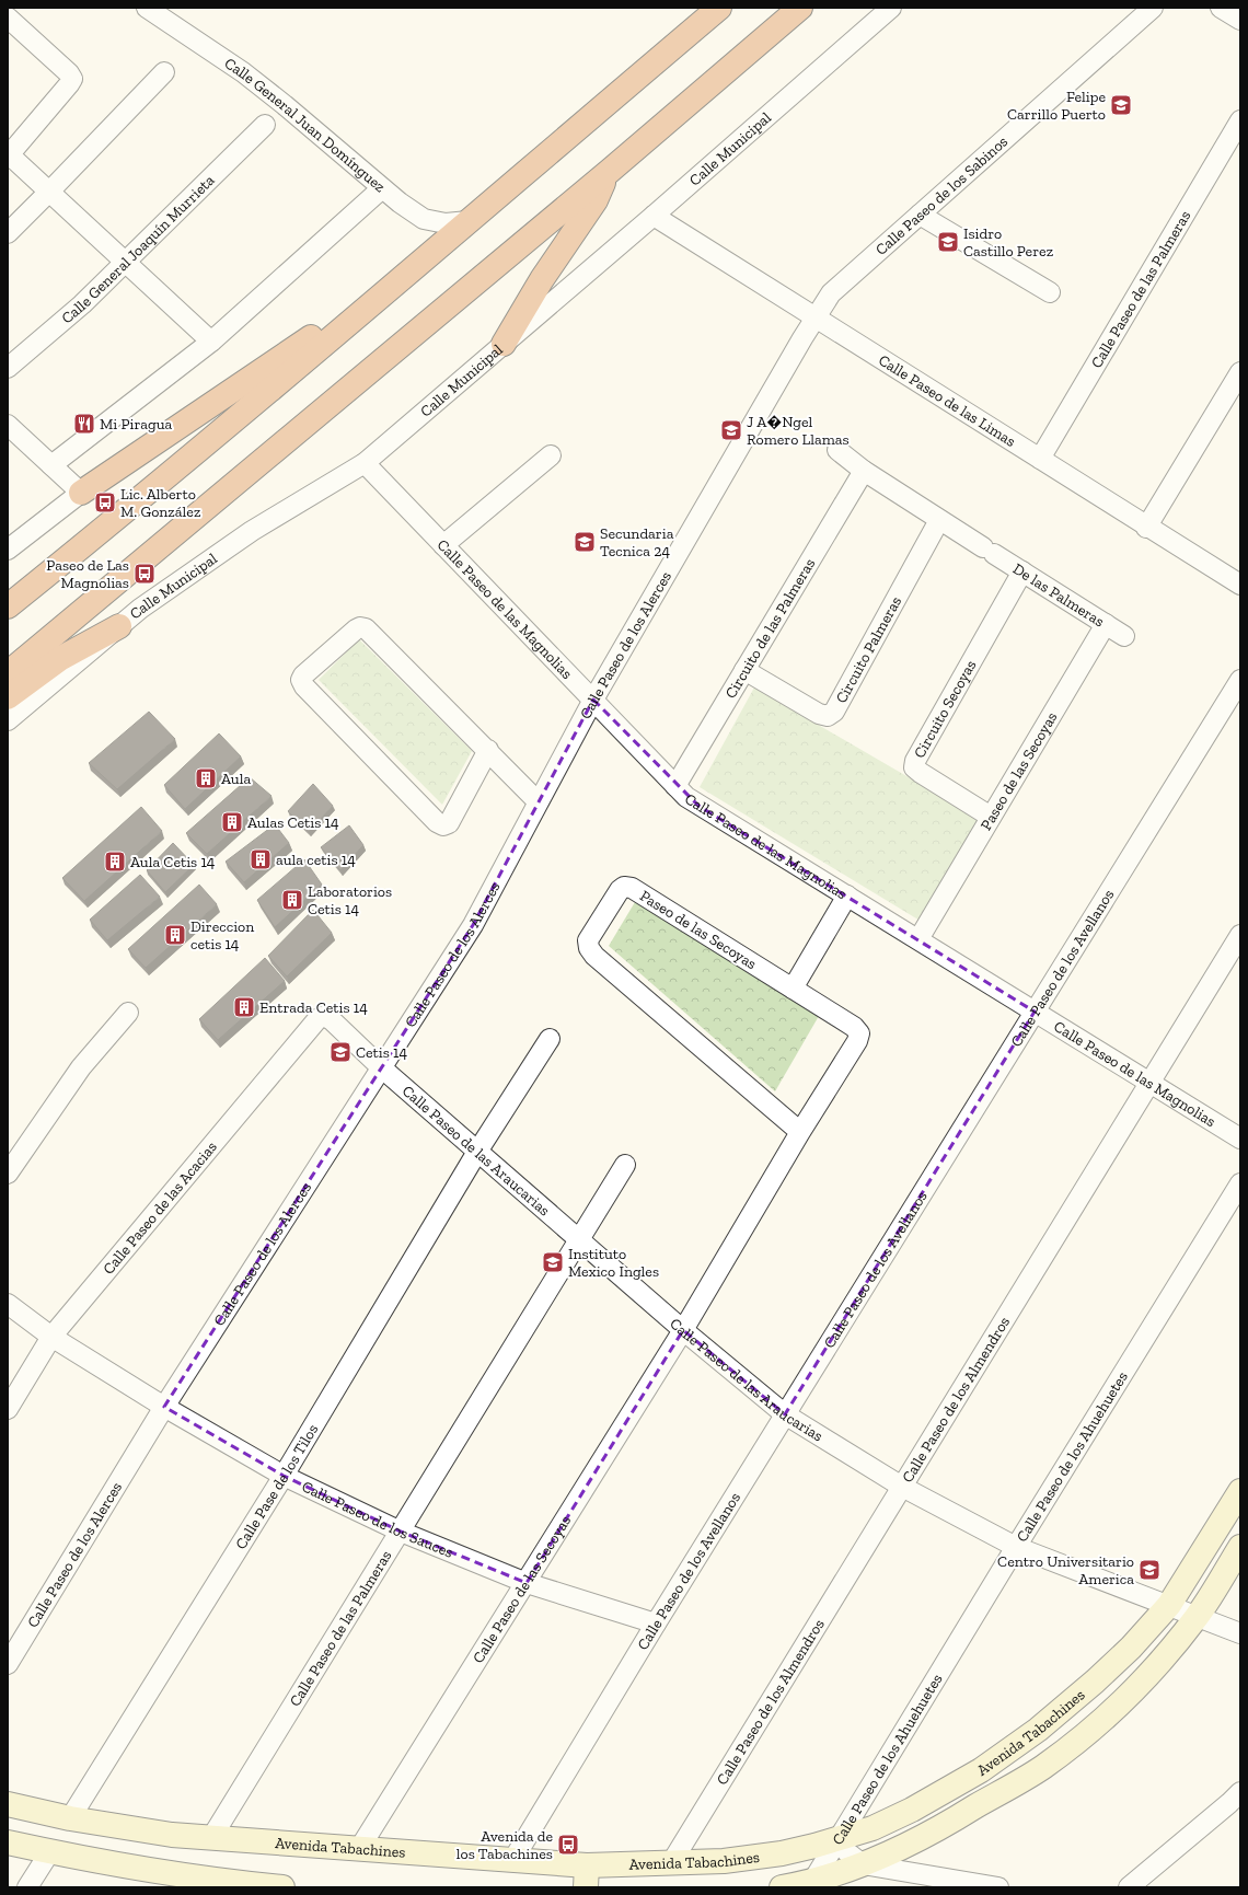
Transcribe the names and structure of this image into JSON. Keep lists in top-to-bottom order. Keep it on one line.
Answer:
{"streets":{"street":["Calle General Juan Domínguez","Calle Municipal","Calle Paseo de los Sabinos","Calle General Joaquín Murrieta","Calle Paseo de las Palmeras","Calle Paseo de las Limas","De las Palmeras","Calle Paseo de las Magnolias","Circuito de las Palmeras","Calle Paseo de los Alerces","Circuito Palmeras","Circuito Secoyas","Paseo de las Secoyas","Calle Paseo de los Avellanos","Calle Paseo de las Araucarias","Calle Paseo de las Acacias","Calle Paseo de los Almendros","Calle Paseo de los Ahuehuetes","Calle Pase de los Tilos","Calle Paseo de los Sauces","Calle Paseo de las Secoyas","Avenida Tabachines"]},"crossings":[["Calle Municipal","Calle Paseo de las Limas"],["Calle Municipal","Calle Paseo de las Magnolias"],["Calle Paseo de los Sabinos","Calle Paseo de las Limas"],["Calle Paseo de los Sabinos","Calle Paseo de los Alerces"],["Calle Paseo de las Palmeras","Calle Paseo de las Limas"],["Calle Paseo de las Palmeras","Calle Paseo de las Araucarias"],["Calle Paseo de las Palmeras","Calle Paseo de los Sauces"],["Calle Paseo de las Palmeras","Avenida Tabachines"],["Calle Paseo de las Limas","Calle Paseo de los Alerces"],["De las Palmeras","Circuito de las Palmeras"],["De las Palmeras","Circuito Palmeras"],["De las Palmeras","Circuito Secoyas"],["De las Palmeras","Paseo de las Secoyas"],["Calle Paseo de las Magnolias","Circuito de las Palmeras"],["Calle Paseo de las Magnolias","Calle Paseo de los Alerces"],["Calle Paseo de las Magnolias","Paseo de las Secoyas"],["Calle Paseo de las Magnolias","Calle Paseo de los Avellanos"],["Calle Paseo de las Magnolias","Calle Paseo de los Almendros"],["Circuito de las Palmeras","Circuito Palmeras"],["Calle Paseo de los Alerces","Calle Paseo de las Araucarias"],["Calle Paseo de los Alerces","Calle Paseo de los Sauces"],["Circuito Secoyas","Paseo de las Secoyas"],["Paseo de las Secoyas","Calle Paseo de las Araucarias"],["Paseo de las Secoyas","Calle Paseo de las Secoyas"],["Calle Paseo de los Avellanos","Calle Paseo de las Araucarias"],["Calle Paseo de los Avellanos","Calle Paseo de los Sauces"],["Calle Paseo de los Avellanos","Avenida Tabachines"],["Calle Paseo de las Araucarias","Calle Paseo de las Acacias"],["Calle Paseo de las Araucarias","Calle Paseo de los Almendros"],["Calle Paseo de las Araucarias","Calle Paseo de los Ahuehuetes"],["Calle Paseo de las Araucarias","Calle Pase de los Tilos"],["Calle Paseo de las Araucarias","Calle Paseo de las Secoyas"],["Calle Paseo de las Araucarias","Avenida Tabachines"],["Calle Paseo de las Acacias","Calle Paseo de los Sauces"],["Calle Paseo de los Almendros","Avenida Tabachines"],["Calle Paseo de los Ahuehuetes","Avenida Tabachines"],["Calle Pase de los Tilos","Calle Paseo de los Sauces"],["Calle Pase de los Tilos","Avenida Tabachines"],["Calle Paseo de los Sauces","Calle Paseo de las Secoyas"],["Calle Paseo de las Secoyas","Avenida Tabachines"]],"places":{"school or university":["Felipe Carrillo Puerto","Isidro Castillo Perez","J A�Ngel Romero Llamas","Secundaria Tecnica 24","Cetis 14","Instituto Mexico Ingles","Centro Universitario America"],"restaurant":["Mi Piragua"],"bus stop":["Lic. Alberto M. González","Paseo de Las Magnolias","Avenida de los Tabachines"],"building":["Aula","Aulas Cetis 14","aula cetis 14","Aula Cetis 14","Laboratorios Cetis 14","Direccion cetis 14","Entrada Cetis 14"]}}
